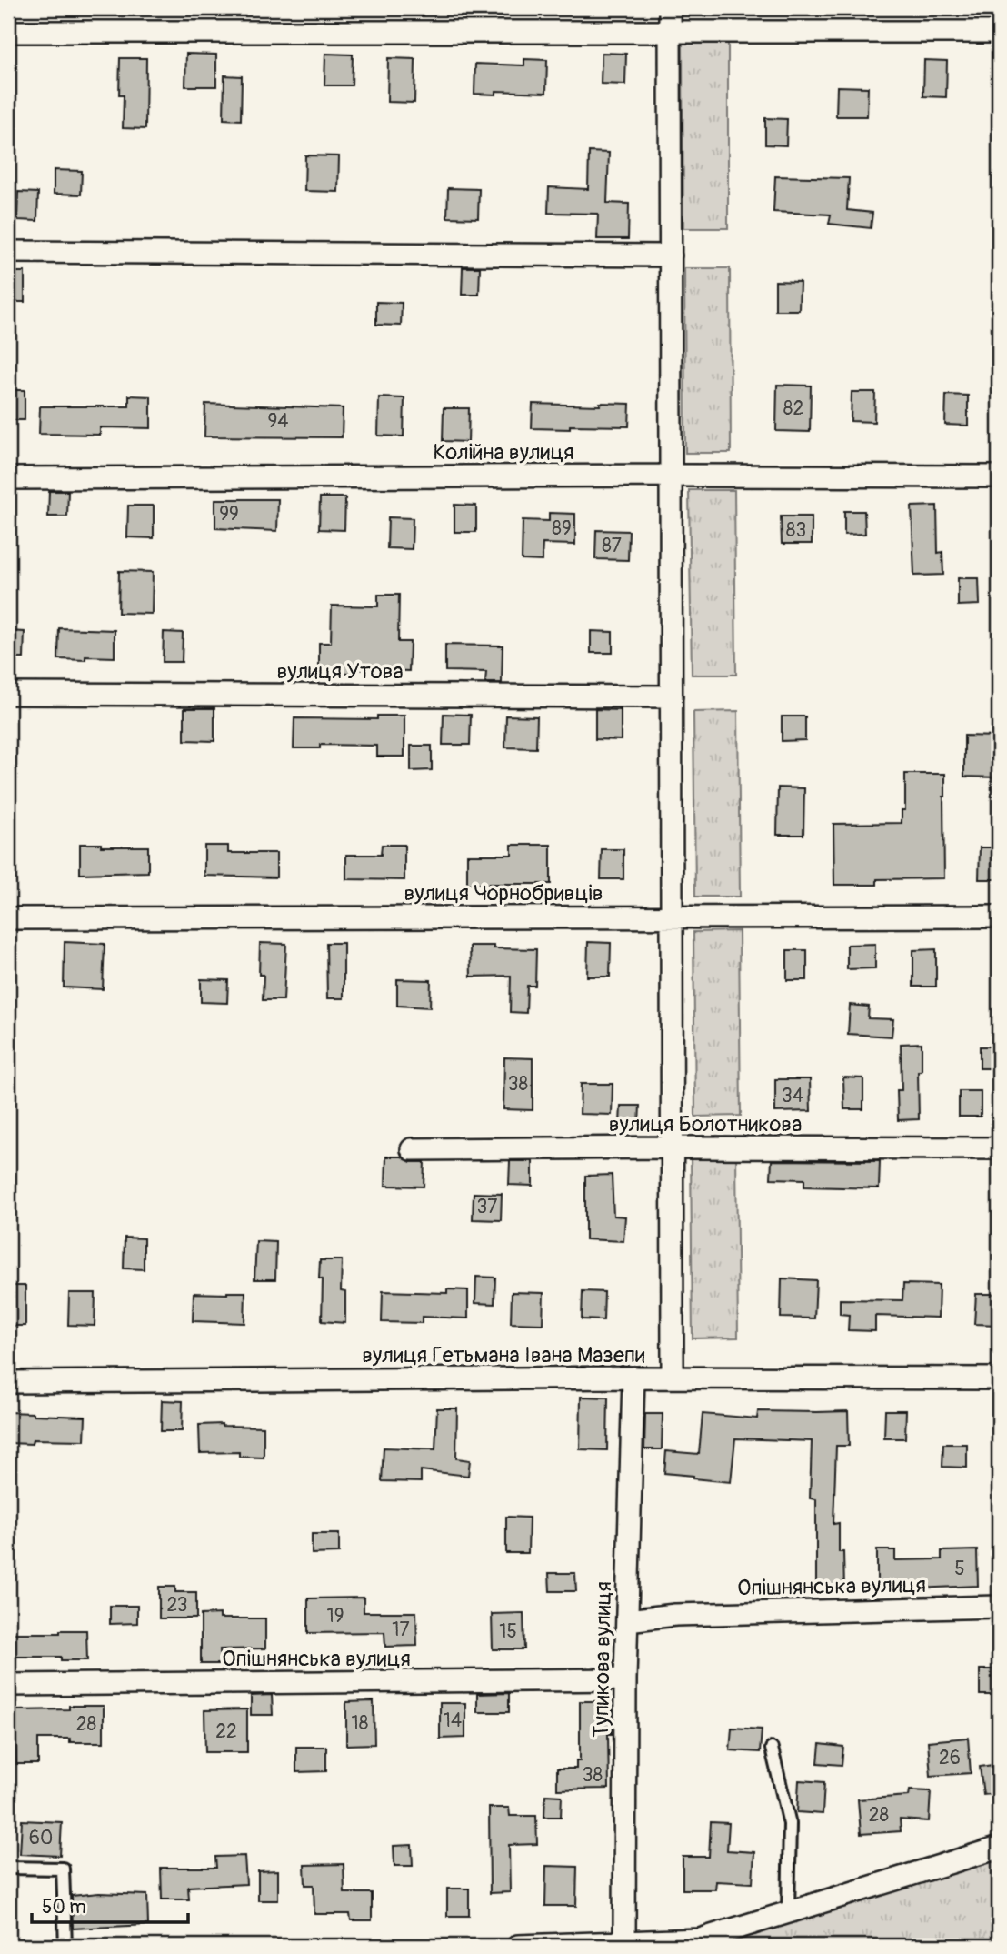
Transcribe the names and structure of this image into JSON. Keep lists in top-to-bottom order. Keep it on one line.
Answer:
{"streets":{"street":["Колійна вулиця","вулиця Утова","вулиця Чорнобривців","вулиця Болотникова","вулиця Гетьмана Івана Мазепи","Опішнянська вулиця","Тупикова вулиця"]},"crossings":[["вулиця Гетьмана Івана Мазепи","Тупикова вулиця"],["Опішнянська вулиця","Тупикова вулиця"]],"house_numbers":["82","94","99","89","83","87","38","34","37","5","23","19","17","15","14","18","28","22","26","38","28","60"],"scale_bar":"50 m"}
